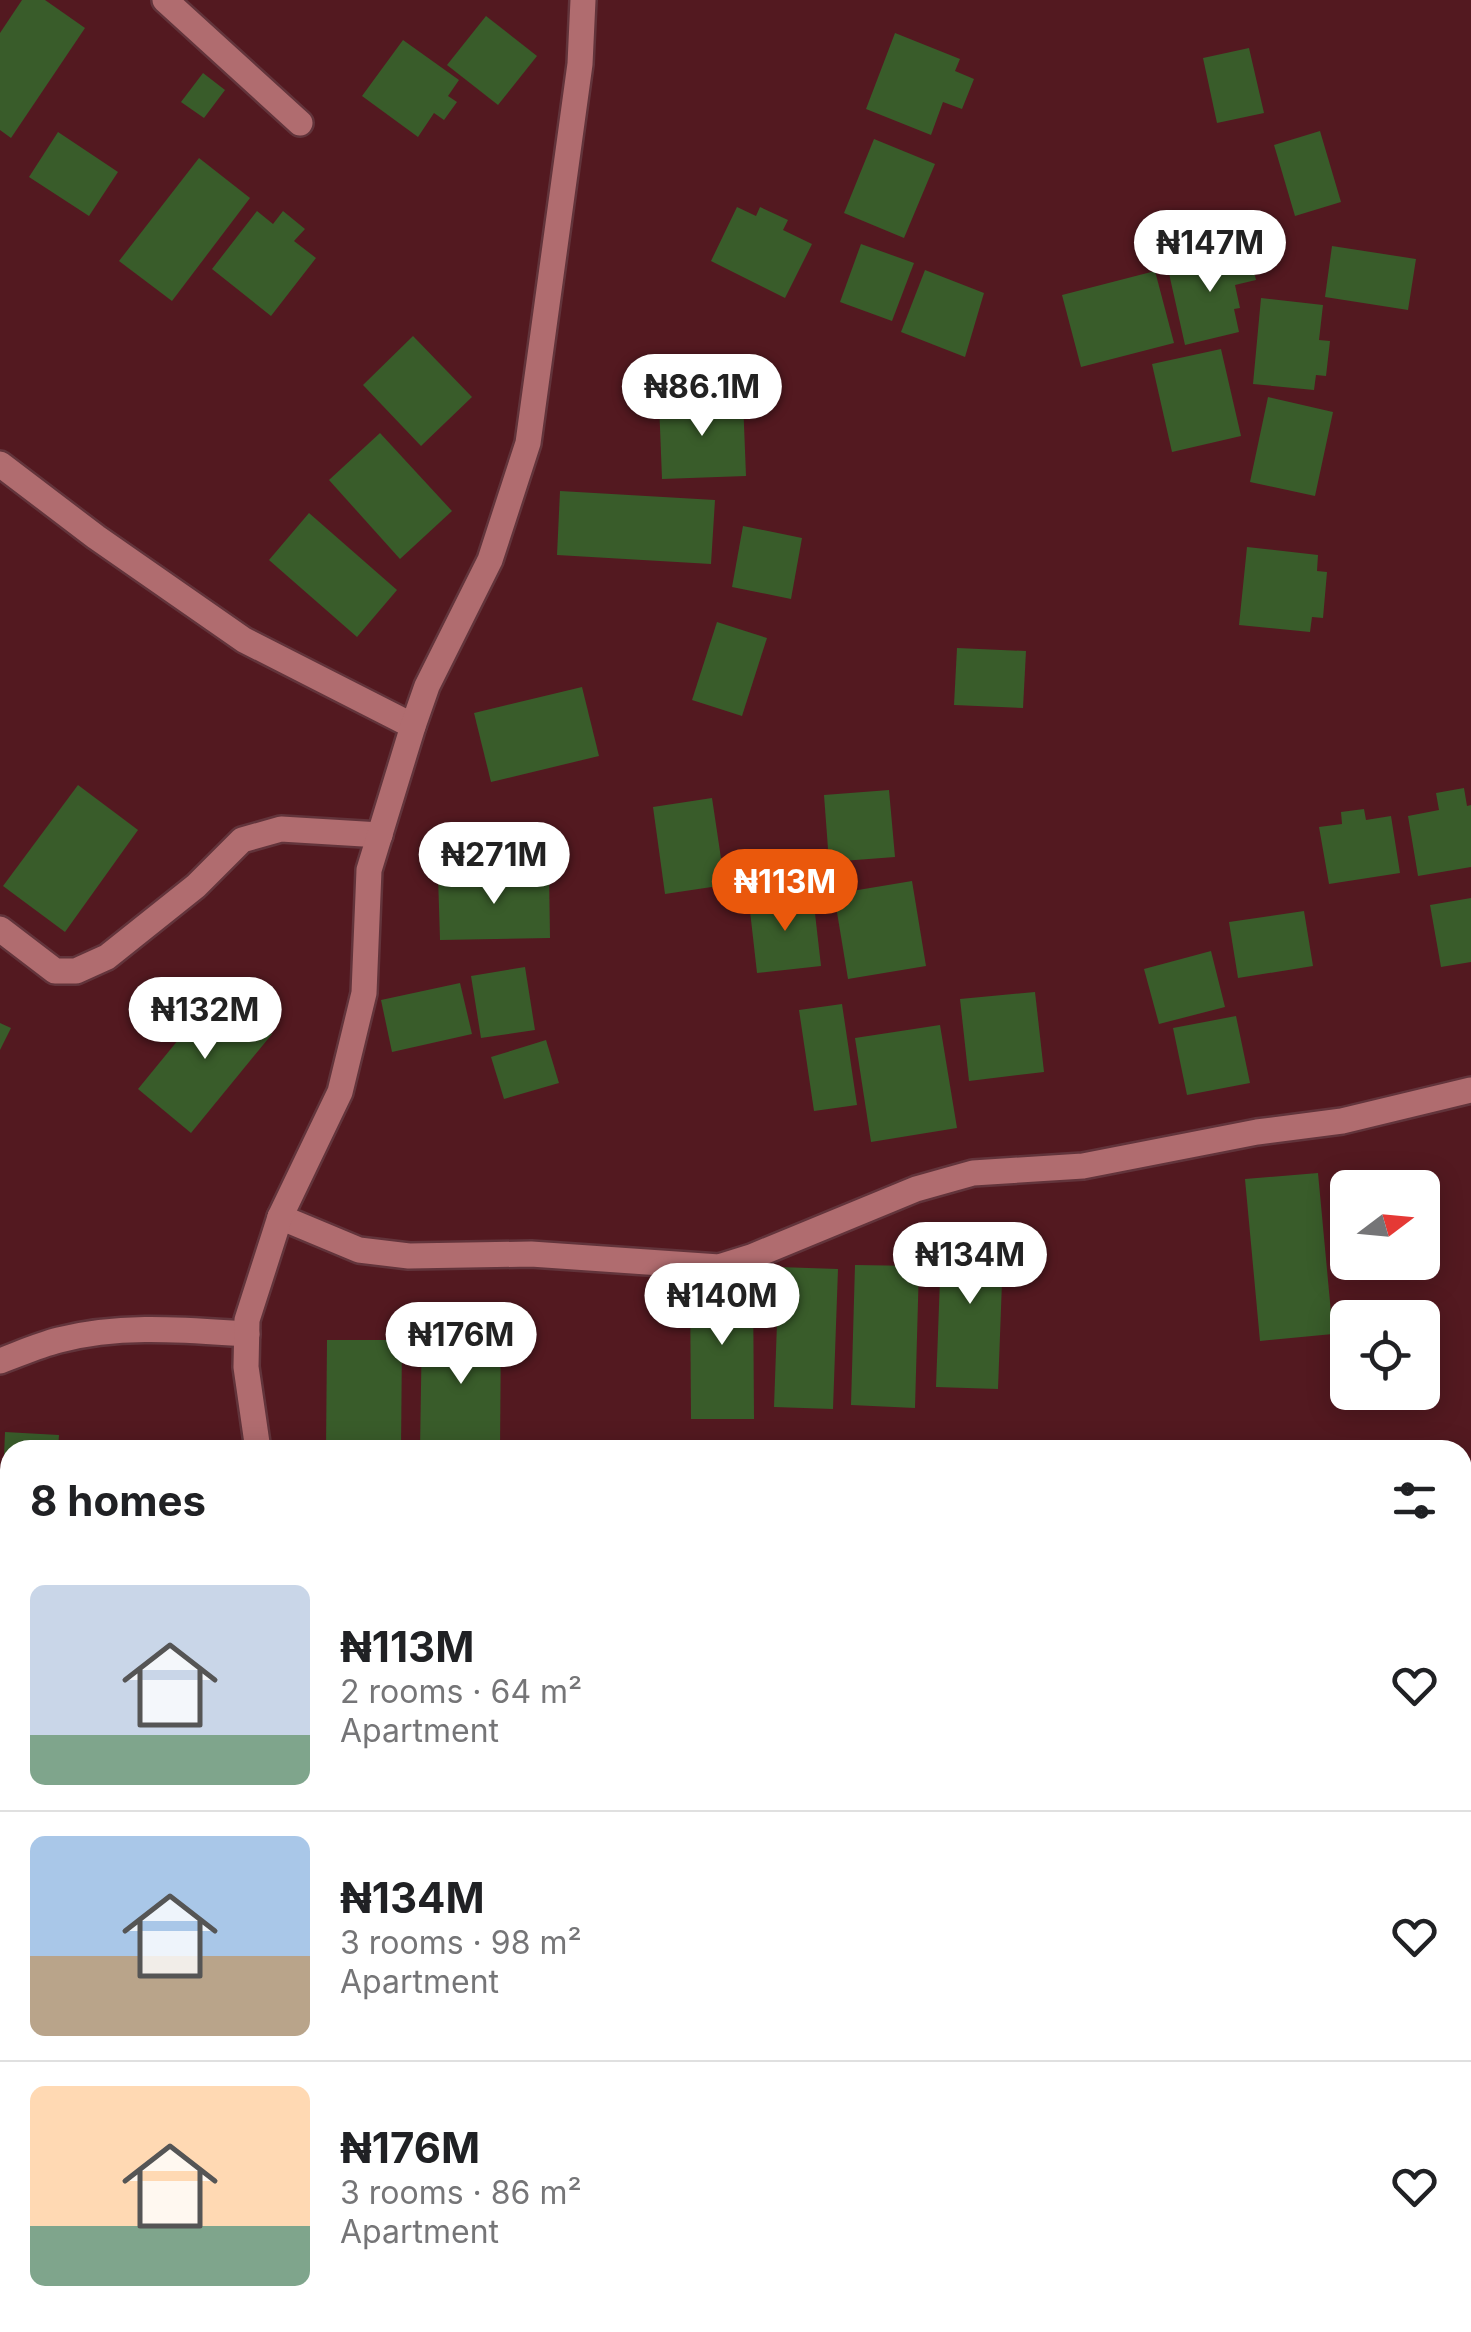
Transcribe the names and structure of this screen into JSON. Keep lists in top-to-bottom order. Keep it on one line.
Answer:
{"north":"right","page":{"price":["₦147M","₦86.1M","₦271M","₦113M","₦132M","₦134M","₦140M","₦176M"],"heading":"8 homes","list":[{"name":"₦113M","note":"2 rooms · 64 m² · Apartment"},{"name":"₦134M","note":"3 rooms · 98 m² · Apartment"},{"name":"₦176M","note":"3 rooms · 86 m² · Apartment"}]}}
